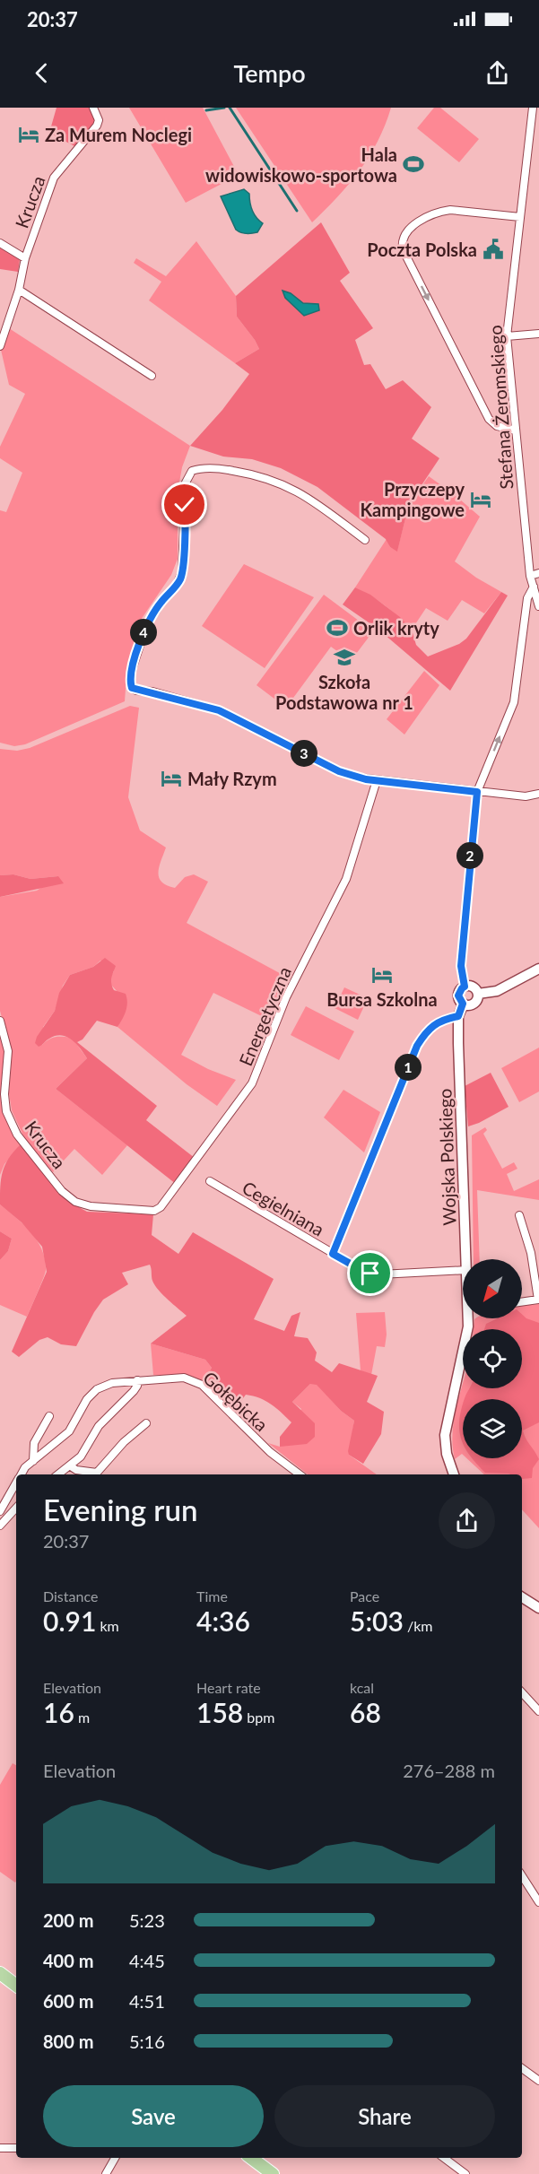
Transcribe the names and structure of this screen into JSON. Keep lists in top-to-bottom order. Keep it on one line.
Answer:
{"streets":{"street":["Krucza","Stefana Żeromskiego","Energetyczna","Wojska Polskiego","Cegielniana","Gołębicka"]},"crossings":[["Krucza","Energetyczna"]],"places":{"hotel":["Za Murem Noclegi","Przyczepy Kampingowe","Mały Rzym","Bursa Szkolna"],"sports":["Hala widowiskowo-sportowa","Orlik kryty"],"public building":["Poczta Polska"],"school or university":["Szkoła Podstawowa nr 1"]},"north":"bottom left","page":{"status":"20:37","header":"Tempo","pins":["4","3","2","1"],"heading":["Evening run","20:37"],"stats":[["Distance","0.91 km"],["Time","4:36"],["Pace","5:03 /km"],["Elevation","16 m"],["Heart rate","158 bpm"],["kcal","68"]],"chart":["Elevation","276–288 m"],"list":[{"name":"200 m","note":"5:23"},{"name":"400 m","note":"4:45"},{"name":"600 m","note":"4:51"},{"name":"800 m","note":"5:16"}],"buttons":["Save","Share"]}}
